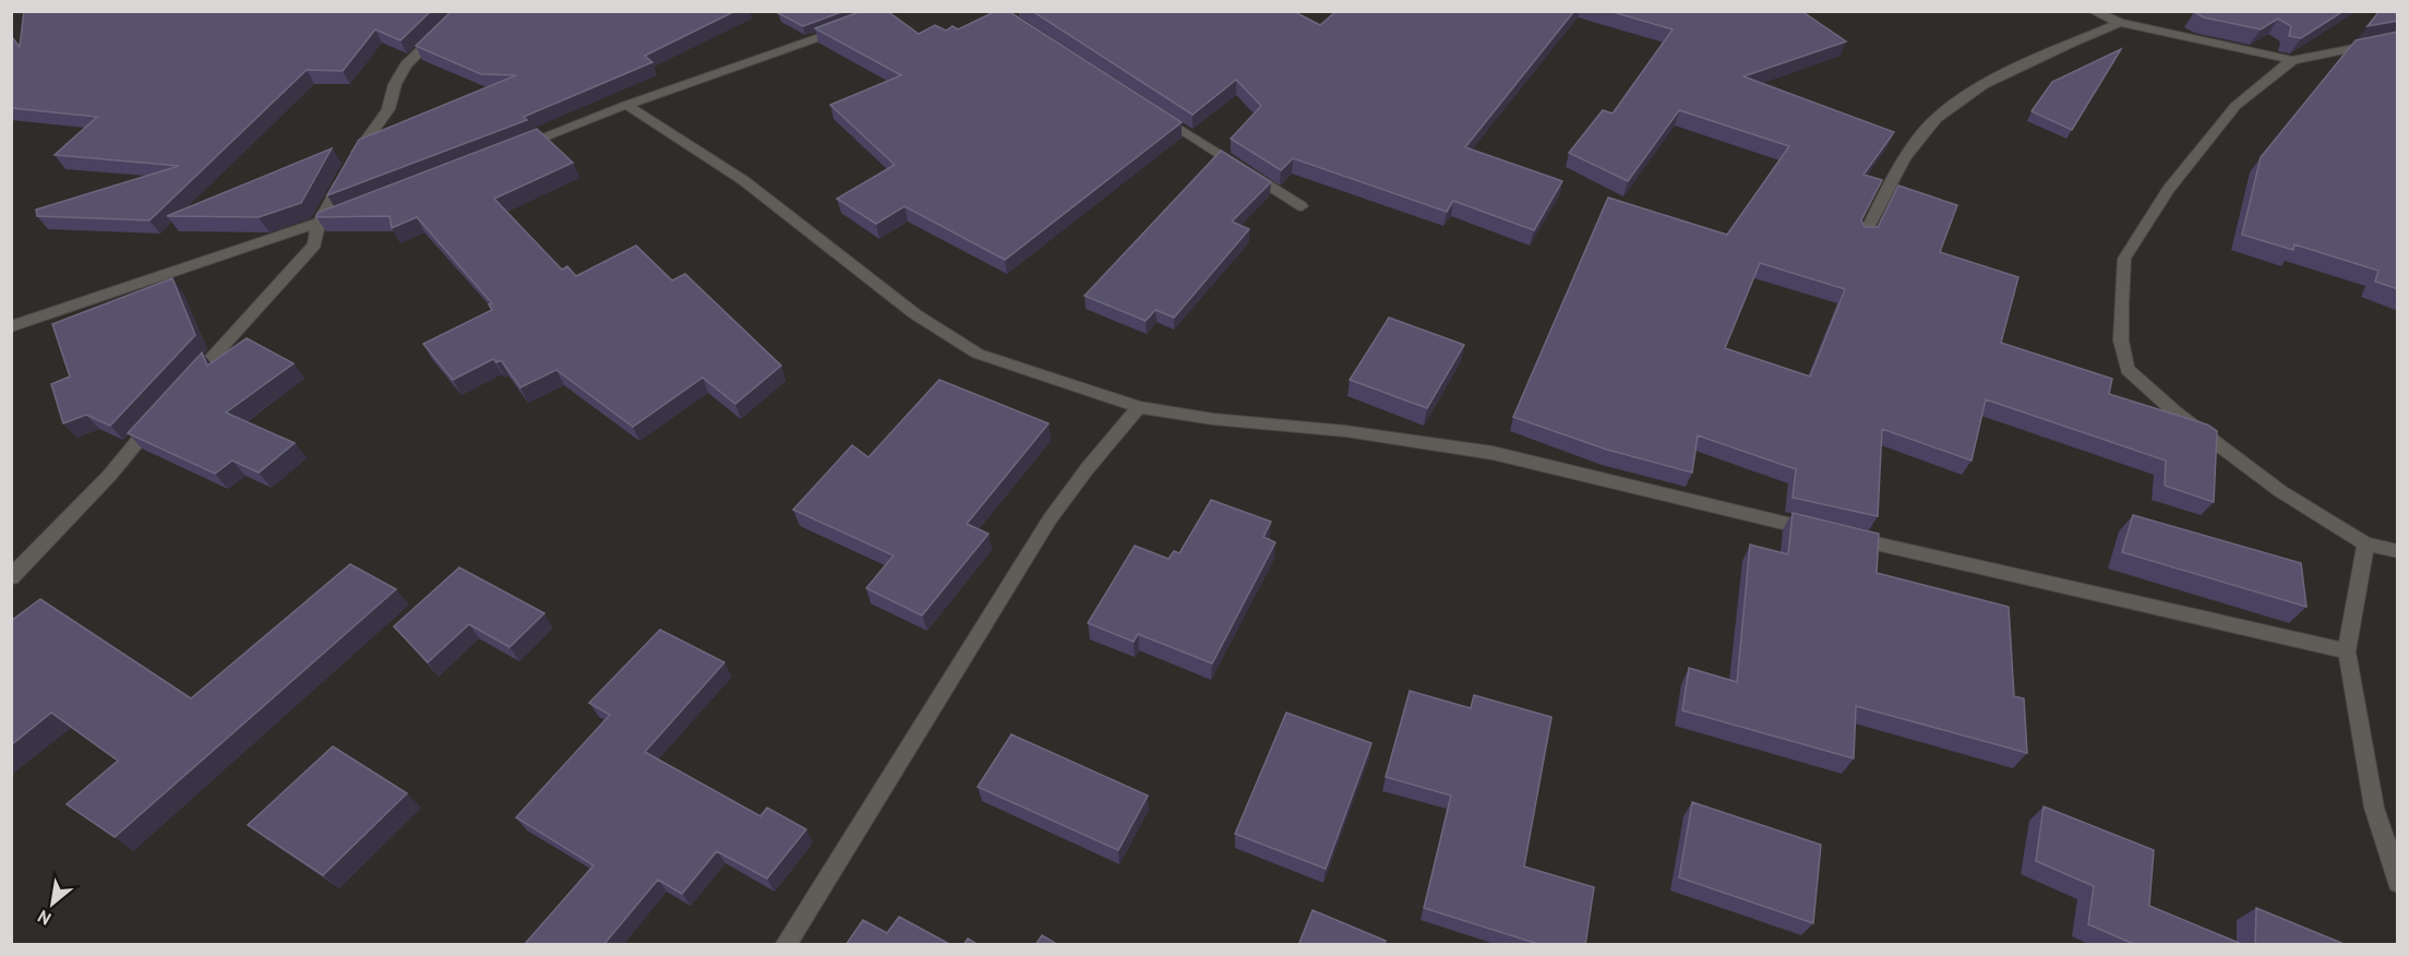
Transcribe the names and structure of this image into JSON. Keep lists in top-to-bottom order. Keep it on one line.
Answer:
{"north":"bottom left"}
